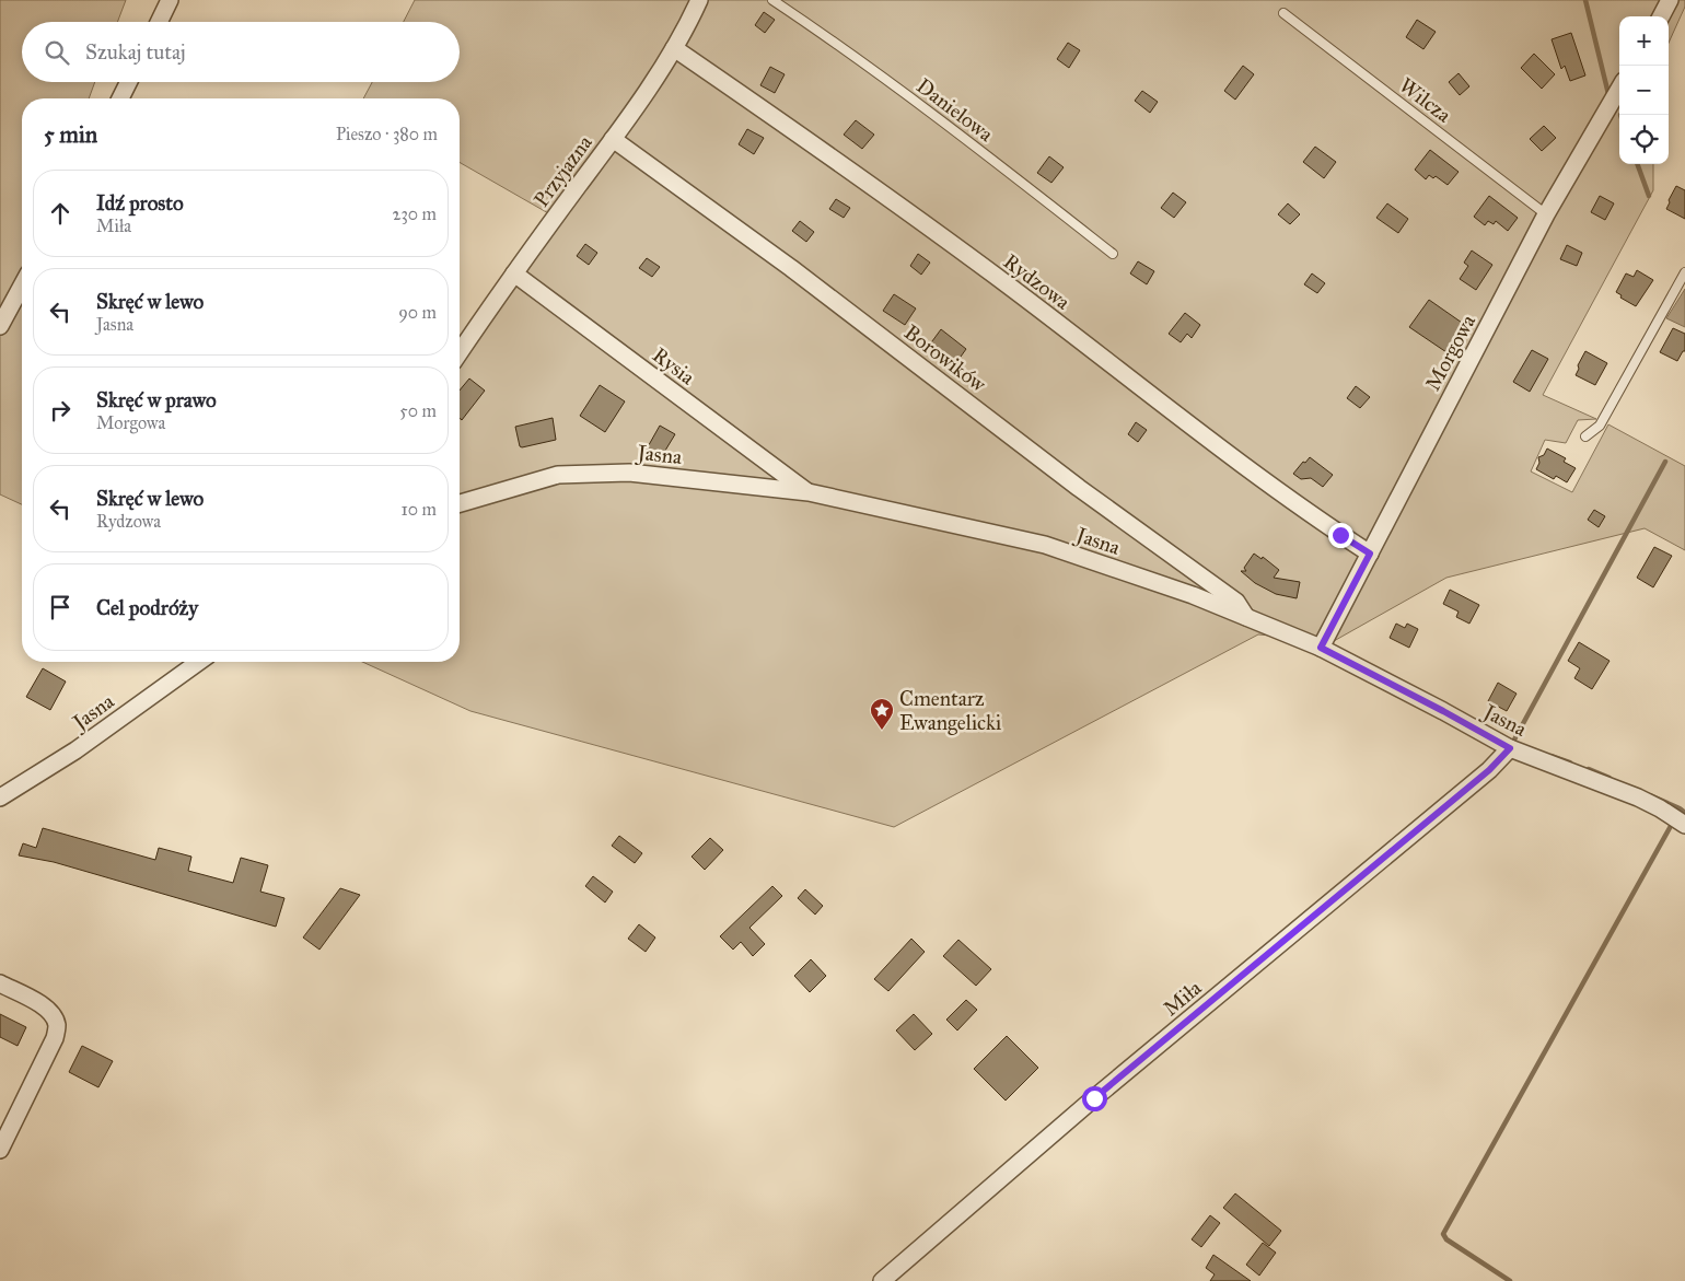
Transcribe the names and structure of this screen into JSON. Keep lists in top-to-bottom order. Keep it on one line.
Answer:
{"streets":{"street":["Przyjazna","Rydzowa","Morgowa","Borowików","Rysia","Jasna","Miła"],"lane":["Wilcza","Danielowa"]},"crossings":[["Wilcza","Morgowa"],["Przyjazna","Rydzowa"],["Przyjazna","Borowików"],["Przyjazna","Rysia"],["Rydzowa","Morgowa"],["Morgowa","Jasna"],["Borowików","Jasna"],["Rysia","Jasna"],["Jasna","Miła"]],"places":{"place":["Cmentarz Ewangelicki"]},"page":{"map_buttons":["+","−"],"search":"Szukaj tutaj","heading":["5 min","Pieszo · 380 m"],"list":[["Idź prosto","Miła","230 m"],["Skręć w lewo","Jasna","90 m"],["Skręć w prawo","Morgowa","50 m"],["Skręć w lewo","Rydzowa","10 m"],"Cel podróży"]}}
